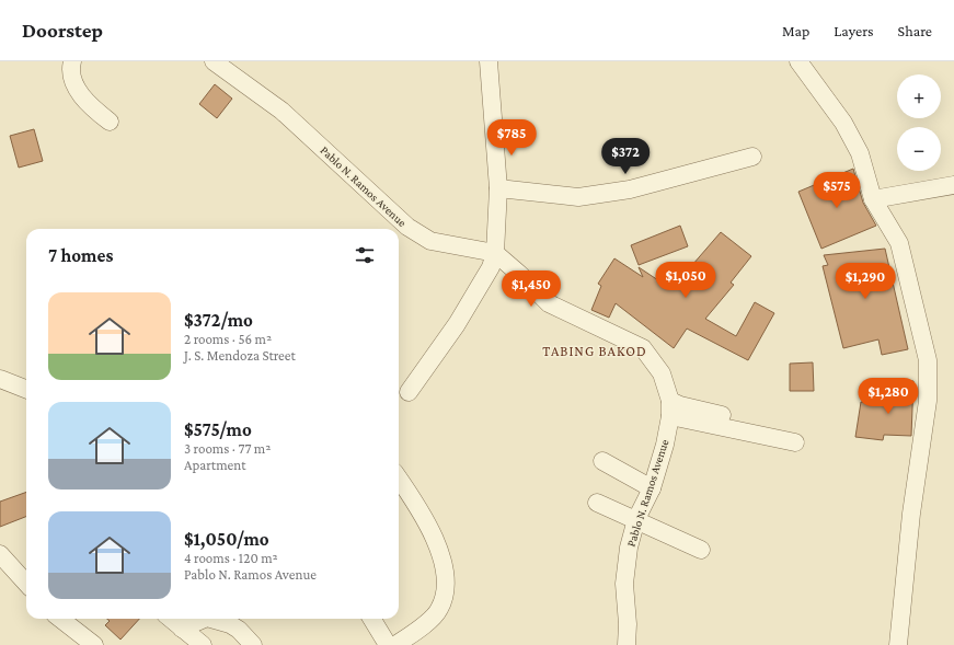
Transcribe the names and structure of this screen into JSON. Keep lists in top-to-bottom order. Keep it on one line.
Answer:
{"streets":{"street":["Pablo N. Ramos Avenue"]},"districts":["TABING BAKOD"],"page":{"header":"Doorstep","nav":["Map","Layers","Share"],"map_buttons":["+","−"],"price":["$785","$372","$575","$1,050","$1,290","$1,450","$1,280"],"heading":"7 homes","list":[{"name":"$372/mo","note":"2 rooms · 56 m² · J. S. Mendoza Street"},{"name":"$575/mo","note":"3 rooms · 77 m² · Apartment"},{"name":"$1,050/mo","note":"4 rooms · 120 m² · Pablo N. Ramos Avenue"}]}}
